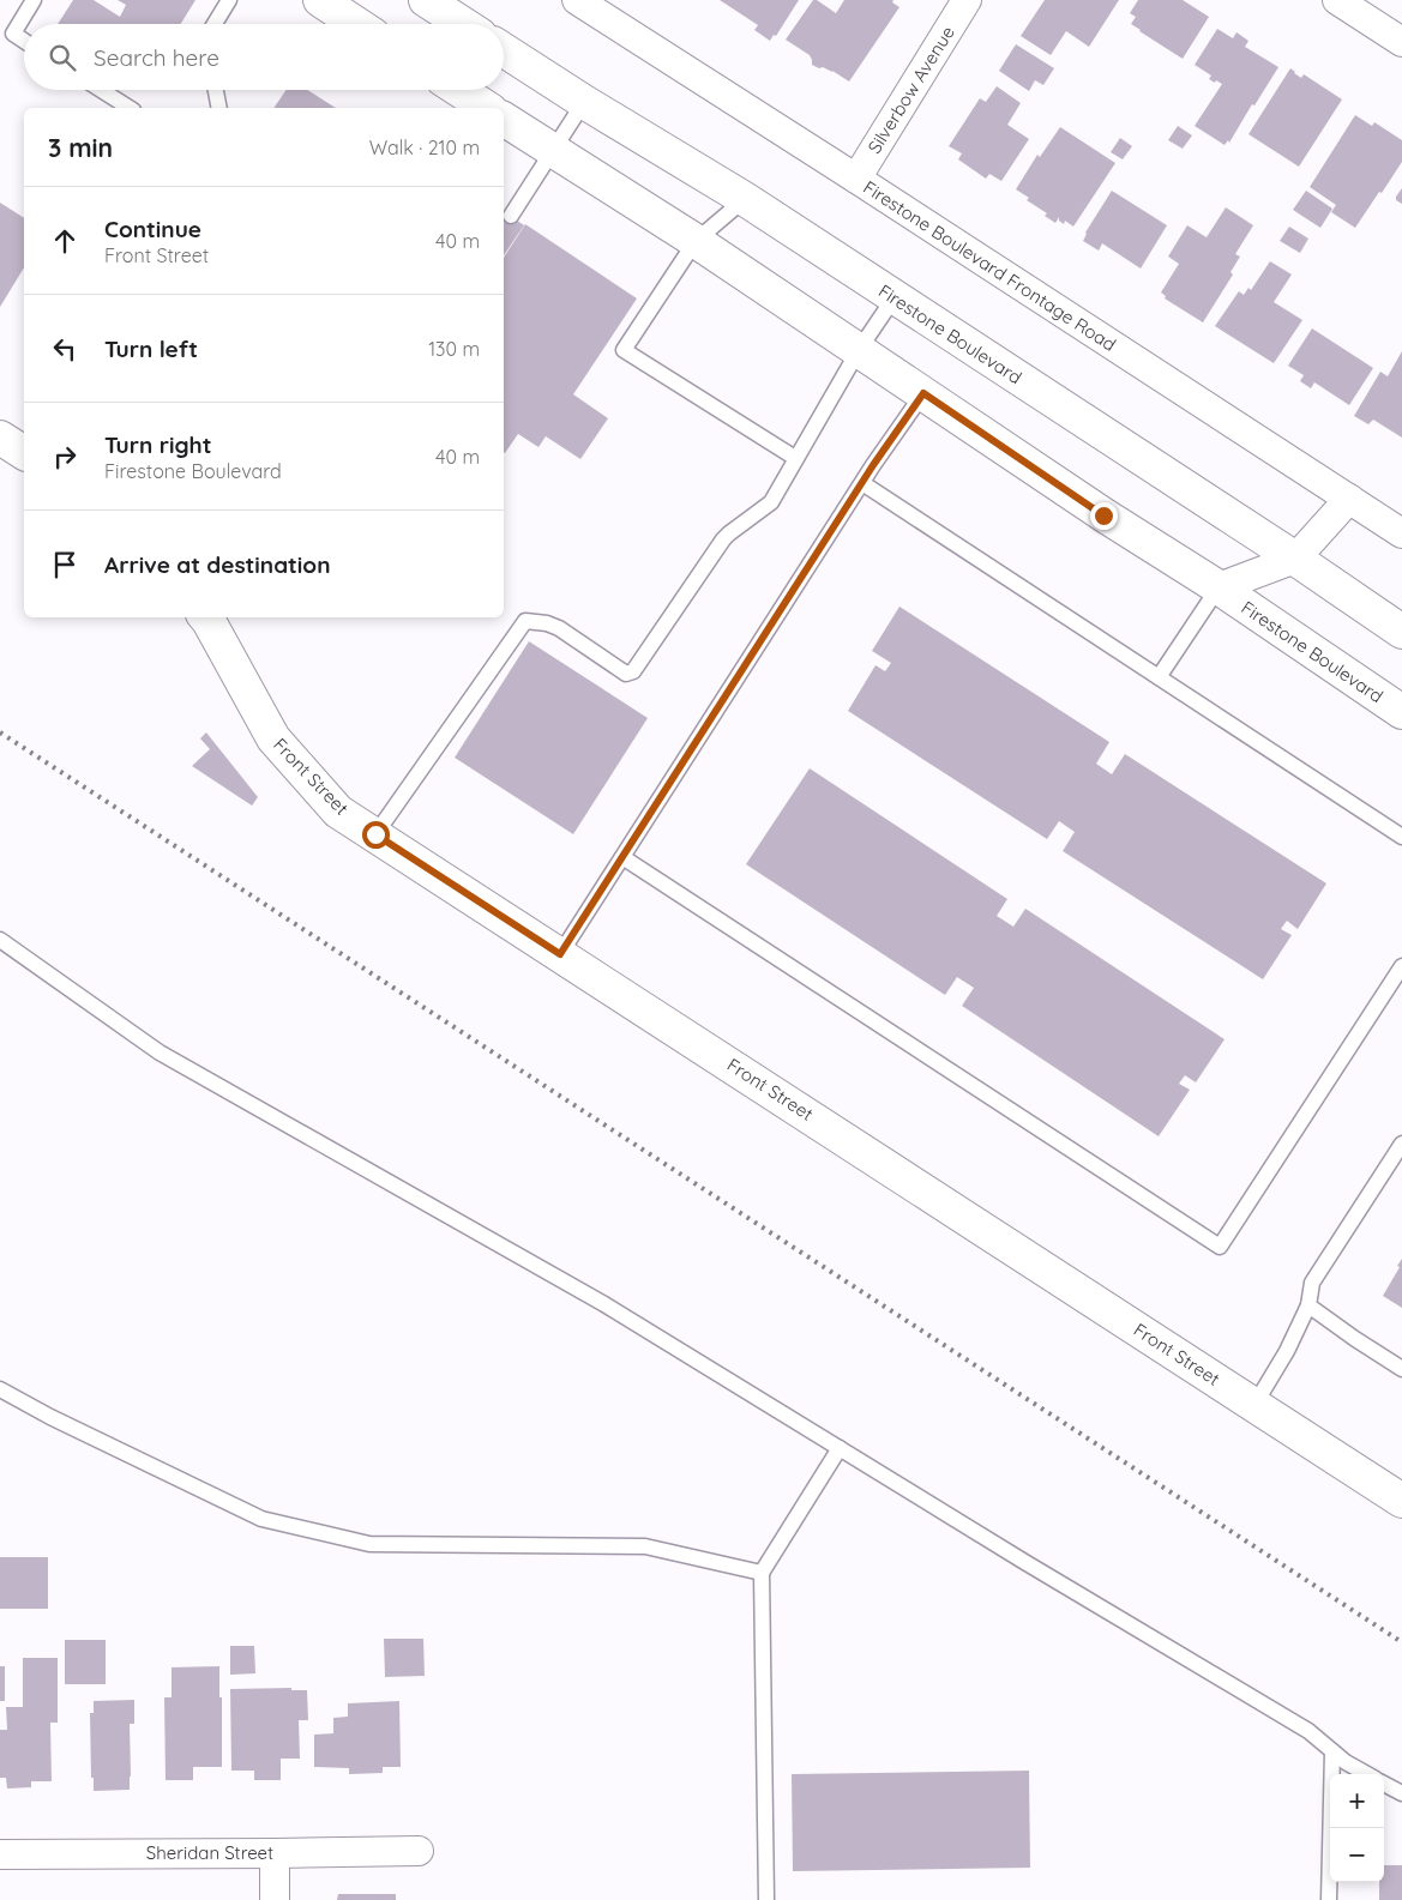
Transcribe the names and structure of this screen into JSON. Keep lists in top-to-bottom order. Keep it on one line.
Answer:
{"streets":{"street":["Silverbow Avenue","Firestone Boulevard Frontage Road","Firestone Boulevard","Front Street","Sheridan Street"]},"crossings":[["Silverbow Avenue","Firestone Boulevard Frontage Road"]],"page":{"search":"Search here","heading":["3 min","Walk · 210 m"],"list":[["Continue","Front Street","40 m"],["Turn left","130 m"],["Turn right","Firestone Boulevard","40 m"],"Arrive at destination"],"map_buttons":["+","−"]}}
